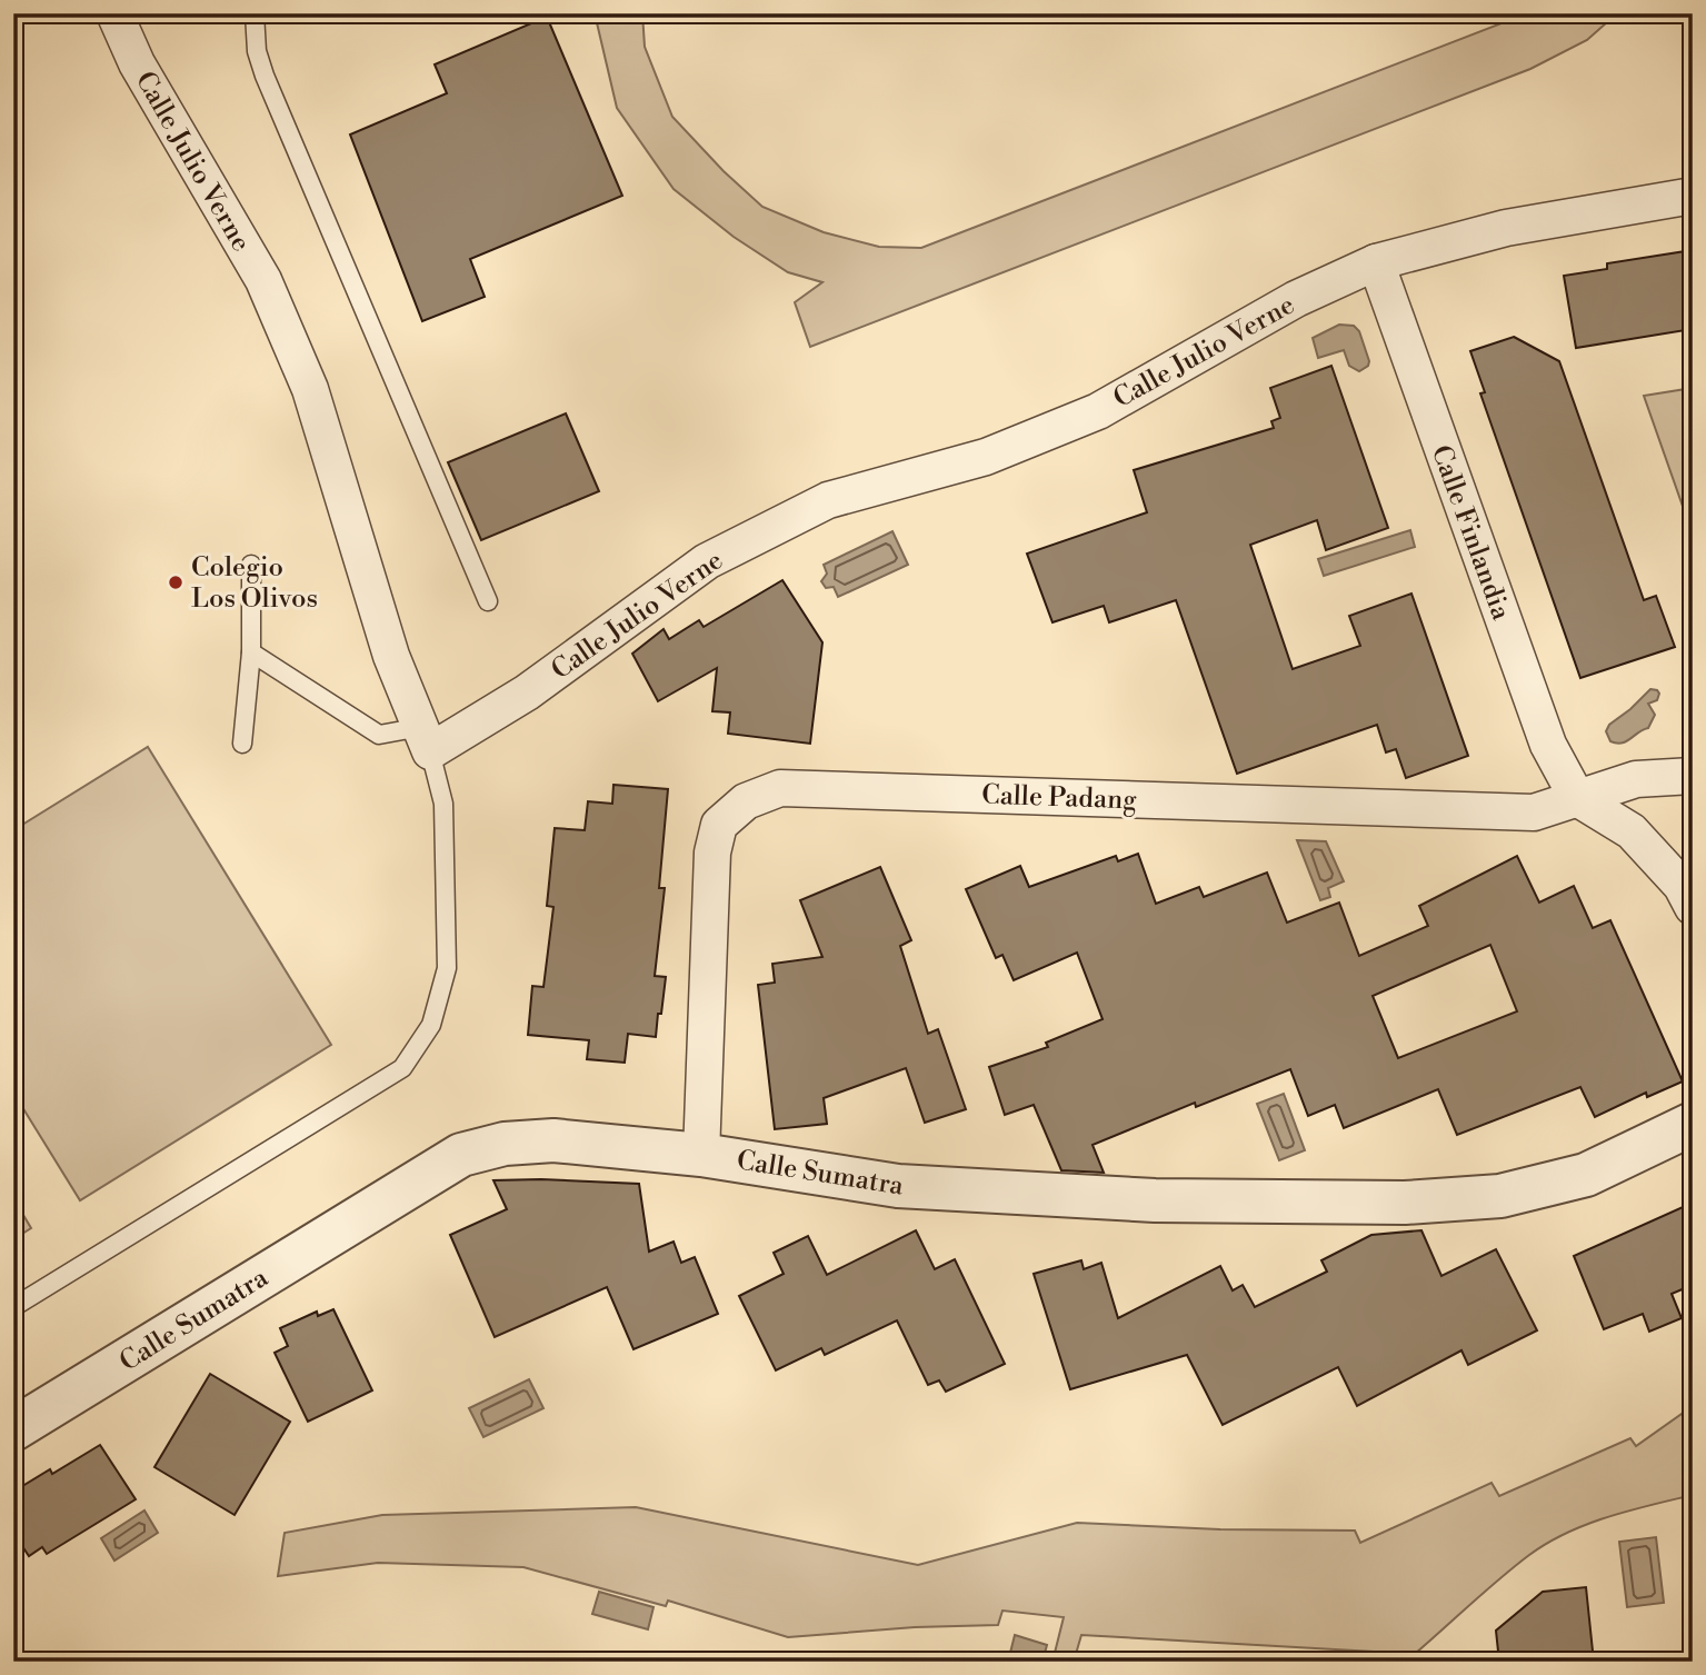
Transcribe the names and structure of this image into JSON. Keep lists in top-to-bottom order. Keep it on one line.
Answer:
{"streets":{"street":["Calle Julio Verne","Calle Finlandia","Calle Padang","Calle Sumatra"]},"crossings":[["Calle Julio Verne","Calle Finlandia"],["Calle Finlandia","Calle Padang"],["Calle Padang","Calle Sumatra"]],"places":["Colegio Los Olivos"]}
